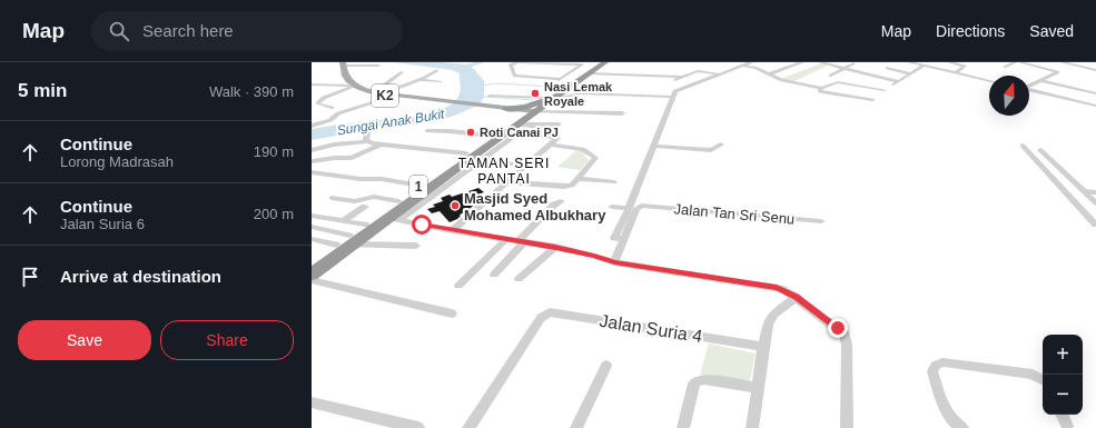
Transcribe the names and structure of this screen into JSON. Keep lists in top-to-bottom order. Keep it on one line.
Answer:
{"streets":{"highway":["1"],"main road":["K2"],"street":["Jalan Tan Sri Senu","Jalan Suria 4"]},"crossings":[["K2","1"]],"districts":["TAMAN SERI PANTAI"],"water":["Sungai Anak Bukit"],"places":["Nasi Lemak Royale","Roti Canai PJ","Masjid Syed Mohamed Albukhary"],"north":"top","page":{"header":"Map","search":"Search here","nav":["Map","Directions","Saved"],"heading":["5 min","Walk · 390 m"],"list":[["Continue","Lorong Madrasah","190 m"],["Continue","Jalan Suria 6","200 m"],"Arrive at destination"],"buttons":["Save","Share"],"map_buttons":["+","−"]}}
